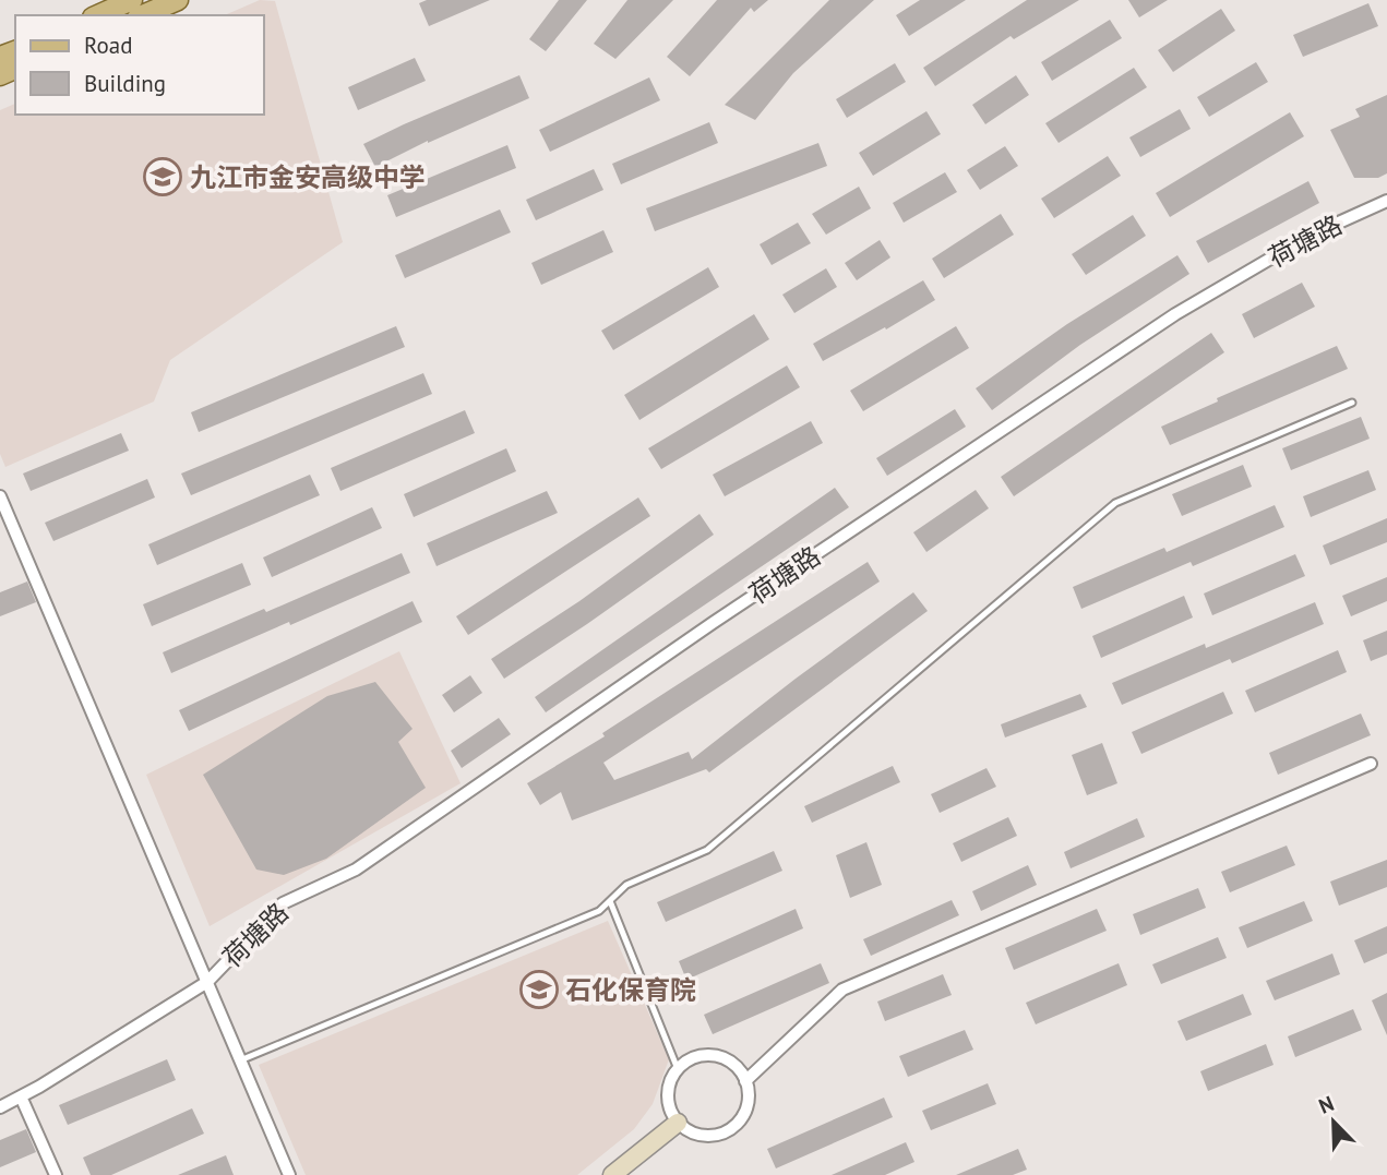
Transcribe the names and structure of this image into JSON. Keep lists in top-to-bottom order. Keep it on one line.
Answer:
{"streets":{"street":["荷塘路"]},"places":{"school or university":["九江市金安高级中学","石化保育院"]},"legend":["Road","Building"],"north":"top left"}
